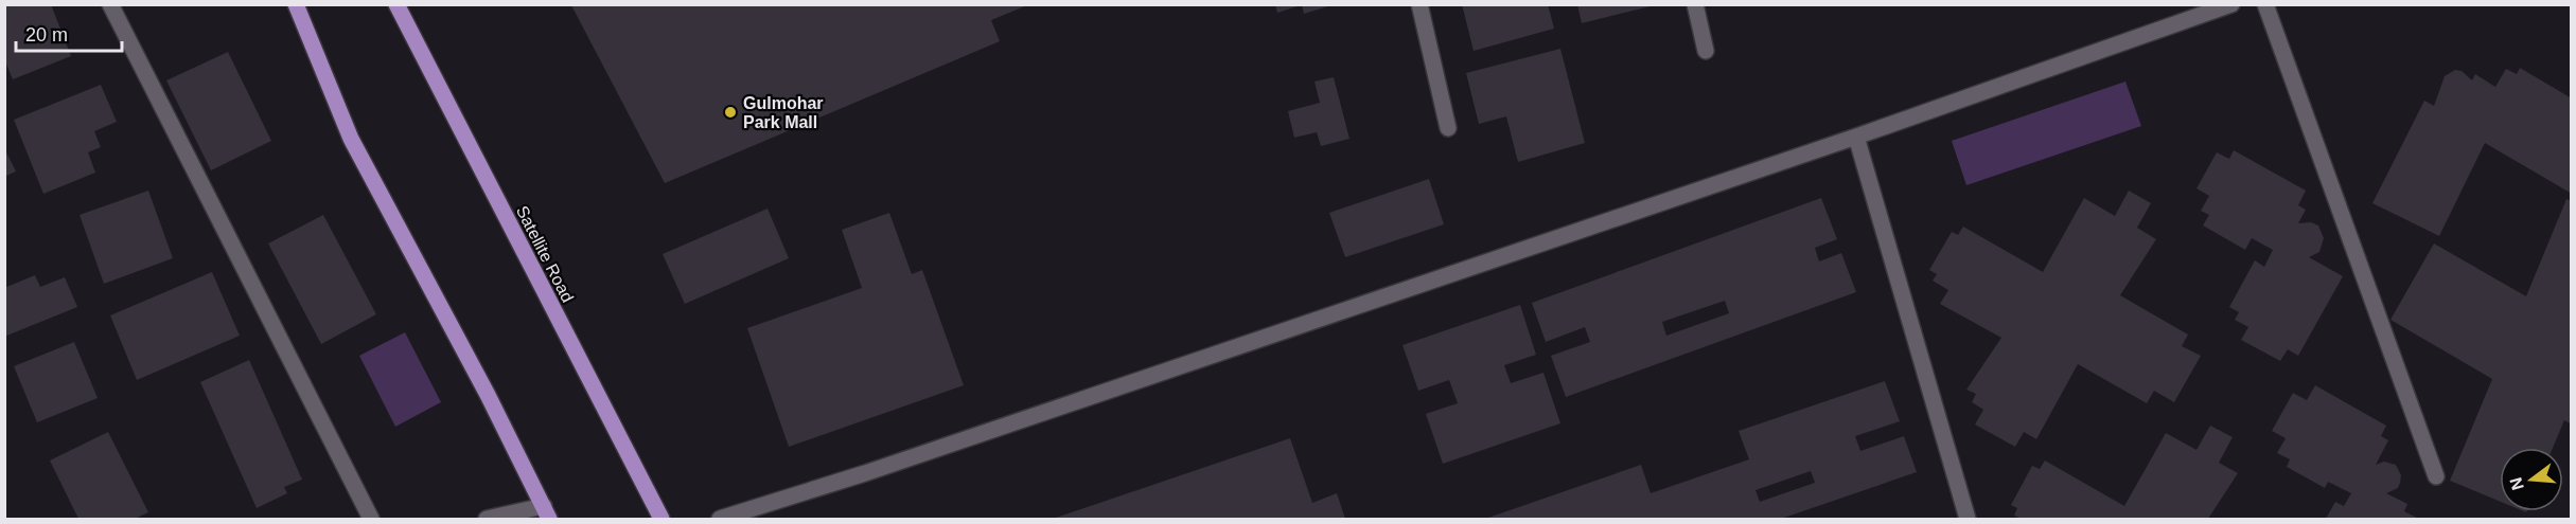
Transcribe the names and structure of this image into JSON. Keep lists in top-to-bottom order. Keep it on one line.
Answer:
{"streets":{"main road":["Satellite Road"]},"places":["Gulmohar Park Mall"],"scale_bar":"20 m","north":"left"}
